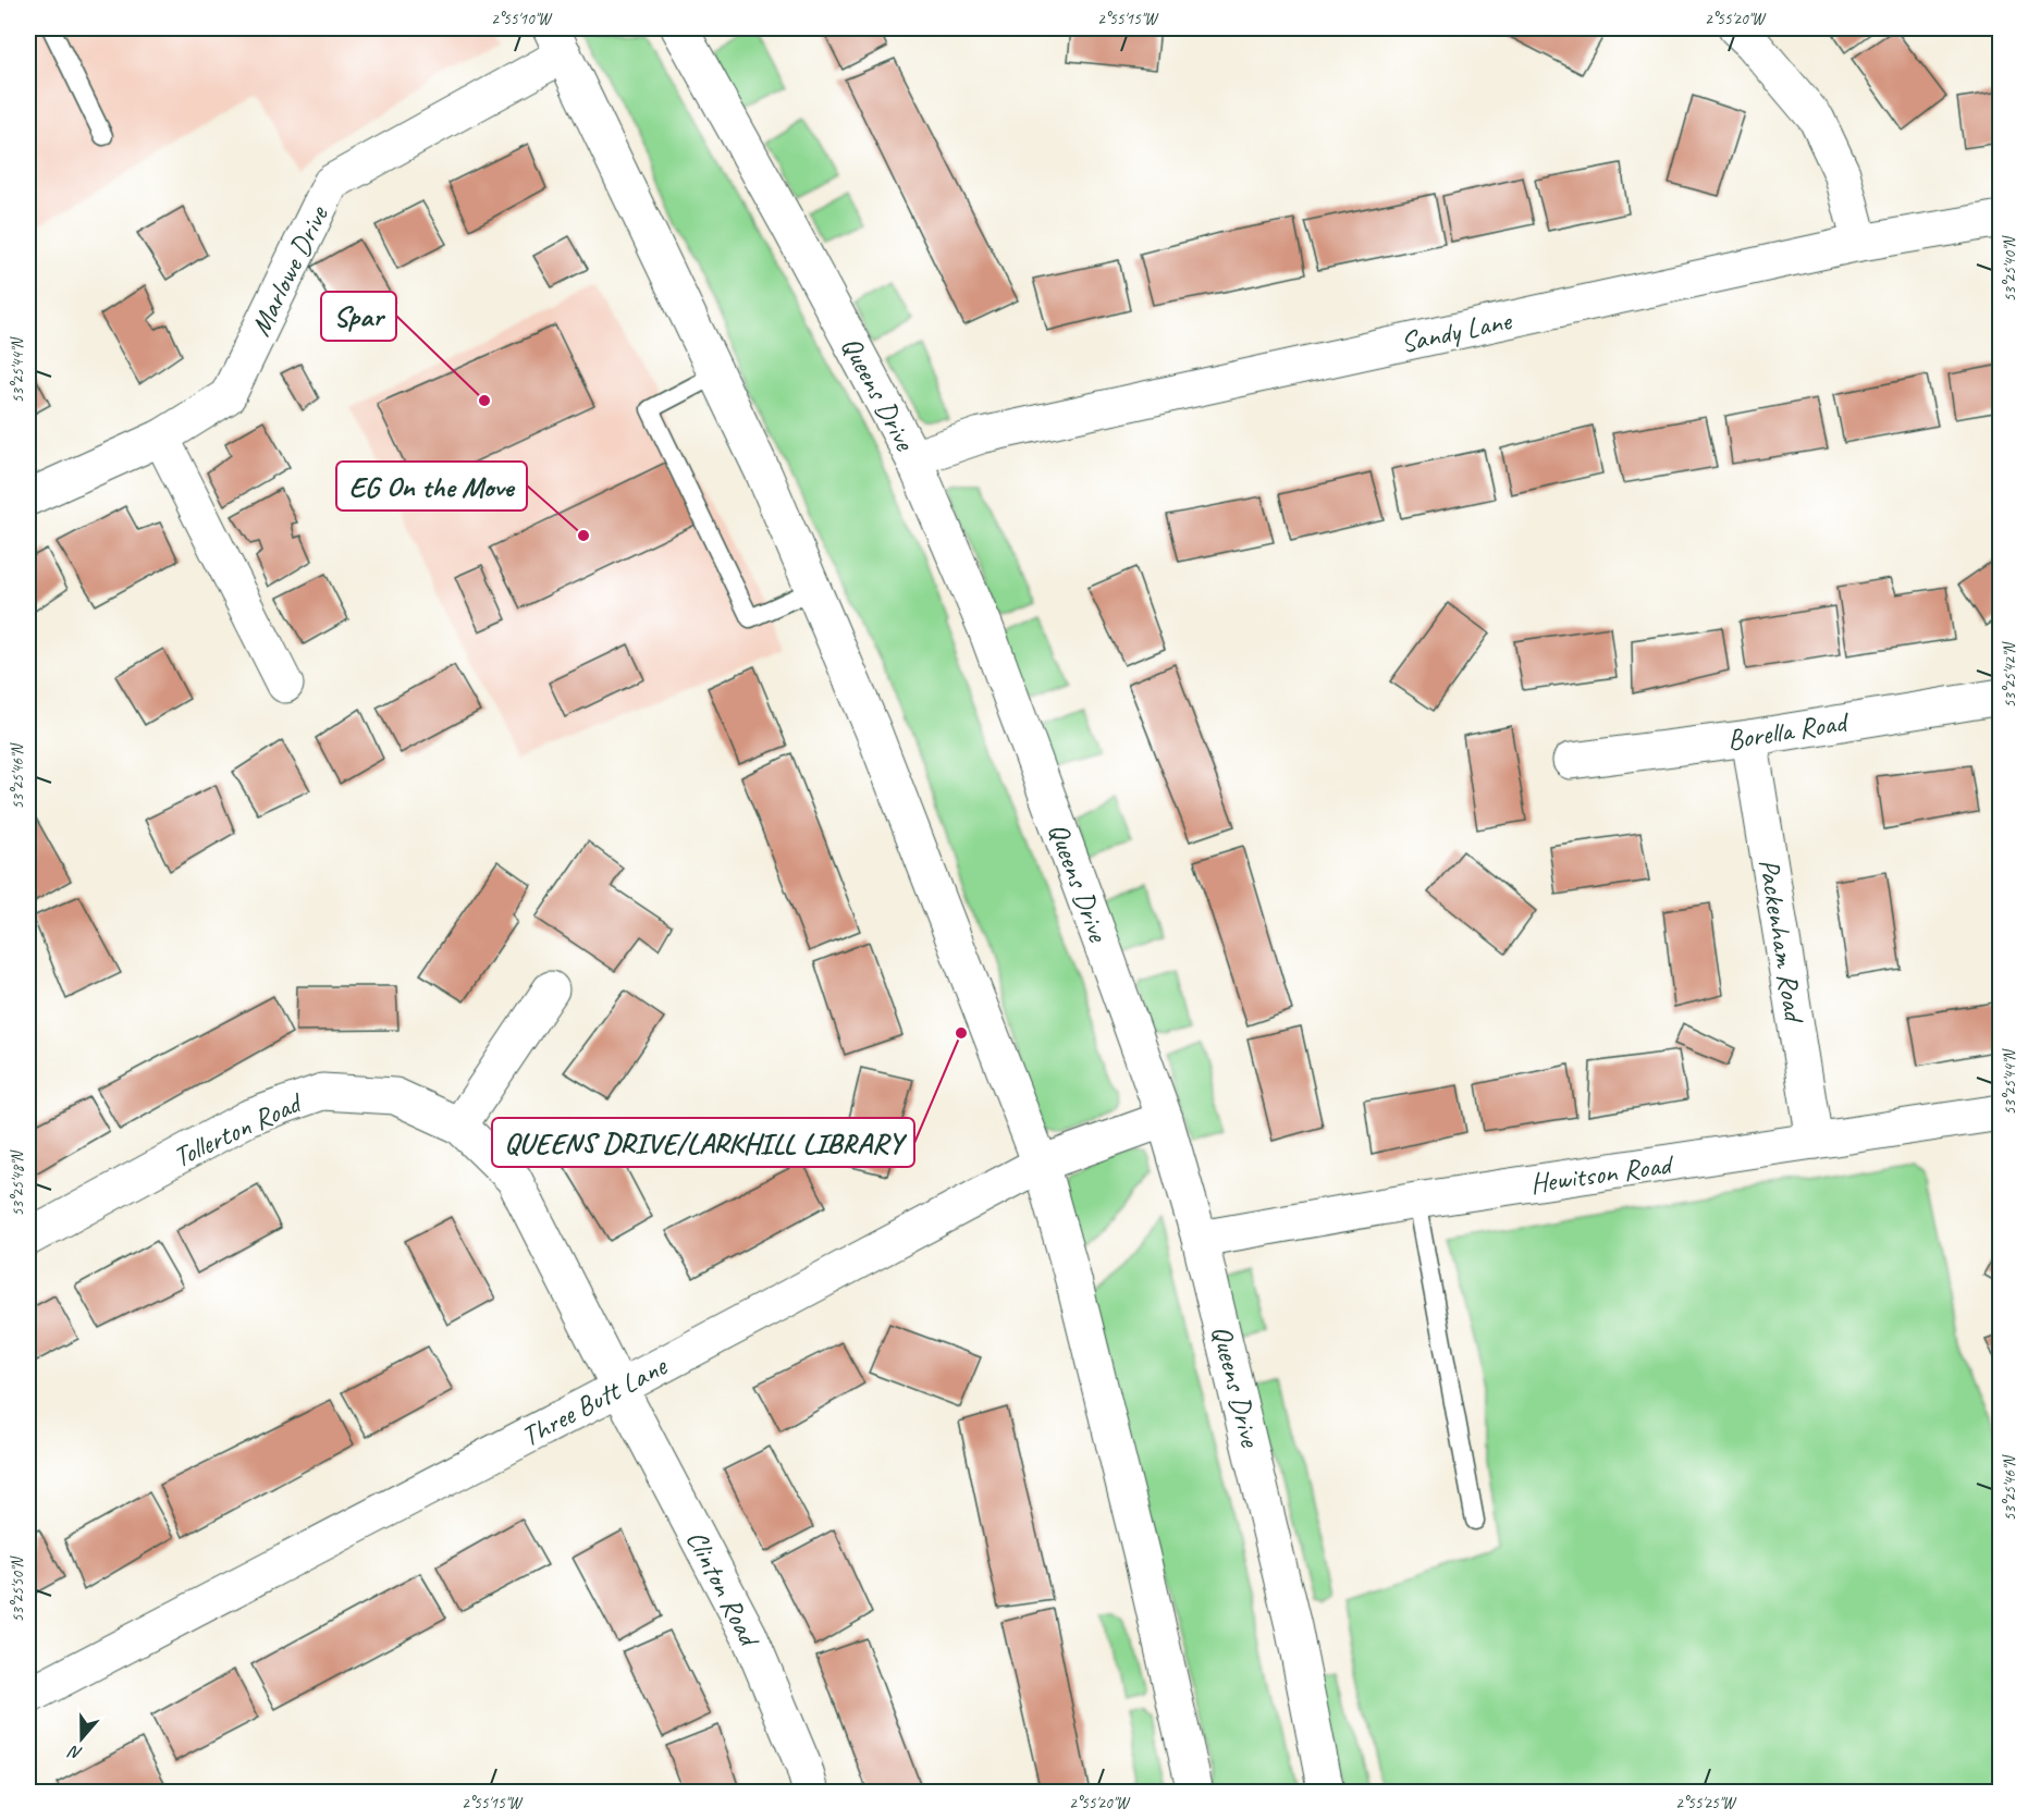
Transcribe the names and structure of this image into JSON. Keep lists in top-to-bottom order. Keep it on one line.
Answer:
{"streets":{"main road":["Marlowe Drive","Sandy Lane","Queens Drive","Borella Road","Packenham Road","Tollerton Road","Hewitson Road","Three Butt Lane","Clinton Road"]},"crossings":[["Sandy Lane","Queens Drive"],["Queens Drive","Hewitson Road"],["Queens Drive","Three Butt Lane"],["Borella Road","Packenham Road"],["Packenham Road","Hewitson Road"],["Tollerton Road","Three Butt Lane"],["Tollerton Road","Clinton Road"],["Three Butt Lane","Clinton Road"]],"places":["Spar","EG On the Move","QUEENS DRIVE/LARKHILL LIBRARY"],"north":"bottom","coordinates":["2°55'10\"W","2°55'15\"W","2°55'20\"W","53°25'40\"N","53°25'44\"N","53°25'42\"N","53°25'46\"N","53°25'48\"N","53°25'50\"N","2°55'25\"W"]}
